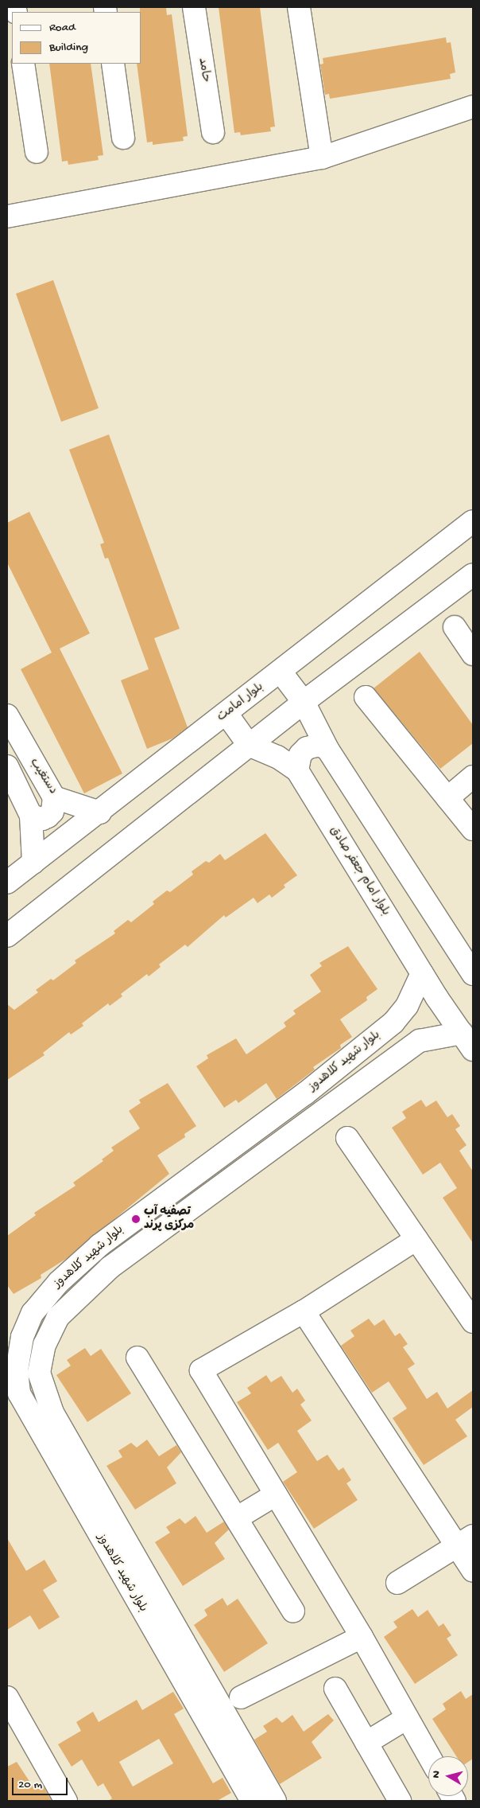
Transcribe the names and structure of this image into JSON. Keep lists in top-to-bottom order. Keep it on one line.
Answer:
{"streets":{"street":["حامد","بلوار امامت","دستغیب","بلوار امام جعفر صادق","بلوار شهید کلاهدوز"]},"crossings":[["بلوار امامت","دستغیب"],["بلوار امام جعفر صادق","بلوار شهید کلاهدوز"]],"places":["تصفیه آب مرکزی پرند"],"legend":["Road","Building"],"scale_bar":"20 m","north":"left"}
